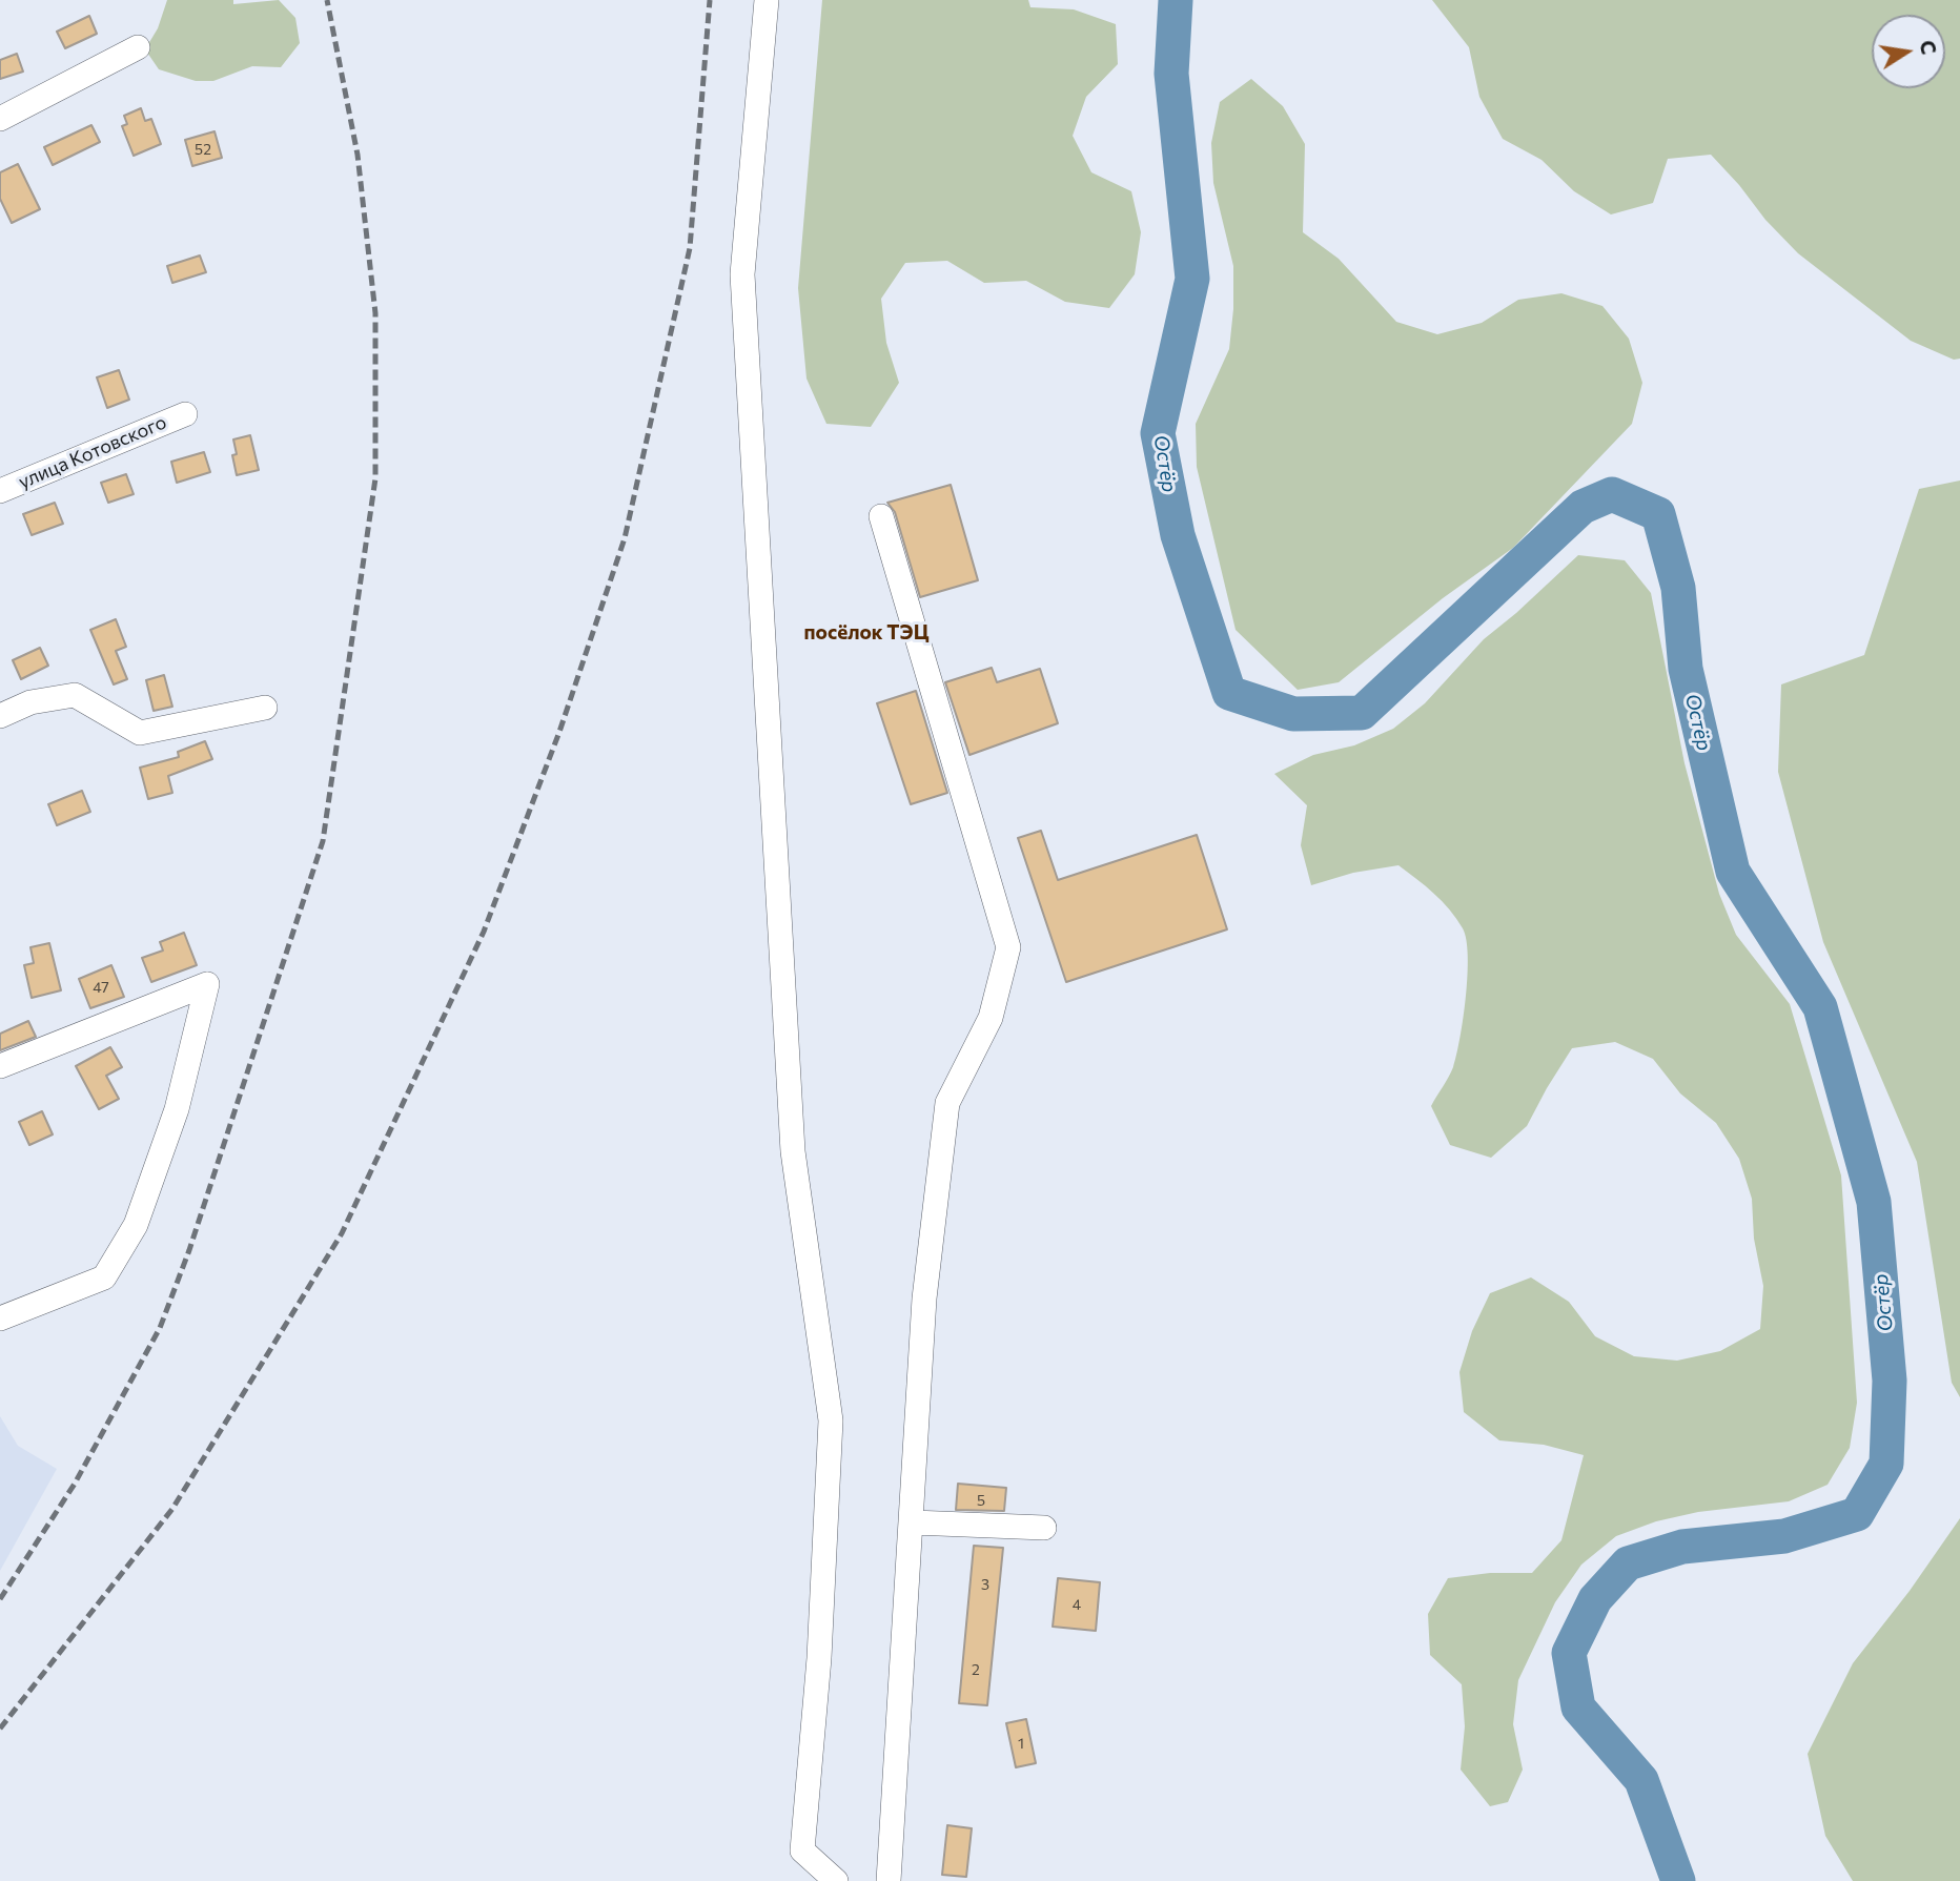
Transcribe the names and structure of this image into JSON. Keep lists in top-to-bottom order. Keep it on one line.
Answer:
{"streets":{"street":["улица Котовского"]},"districts":["посёлок ТЭЦ"],"water":["Остёр"],"house_numbers":["52","47","5","3","4","2","1"],"north":"right"}
